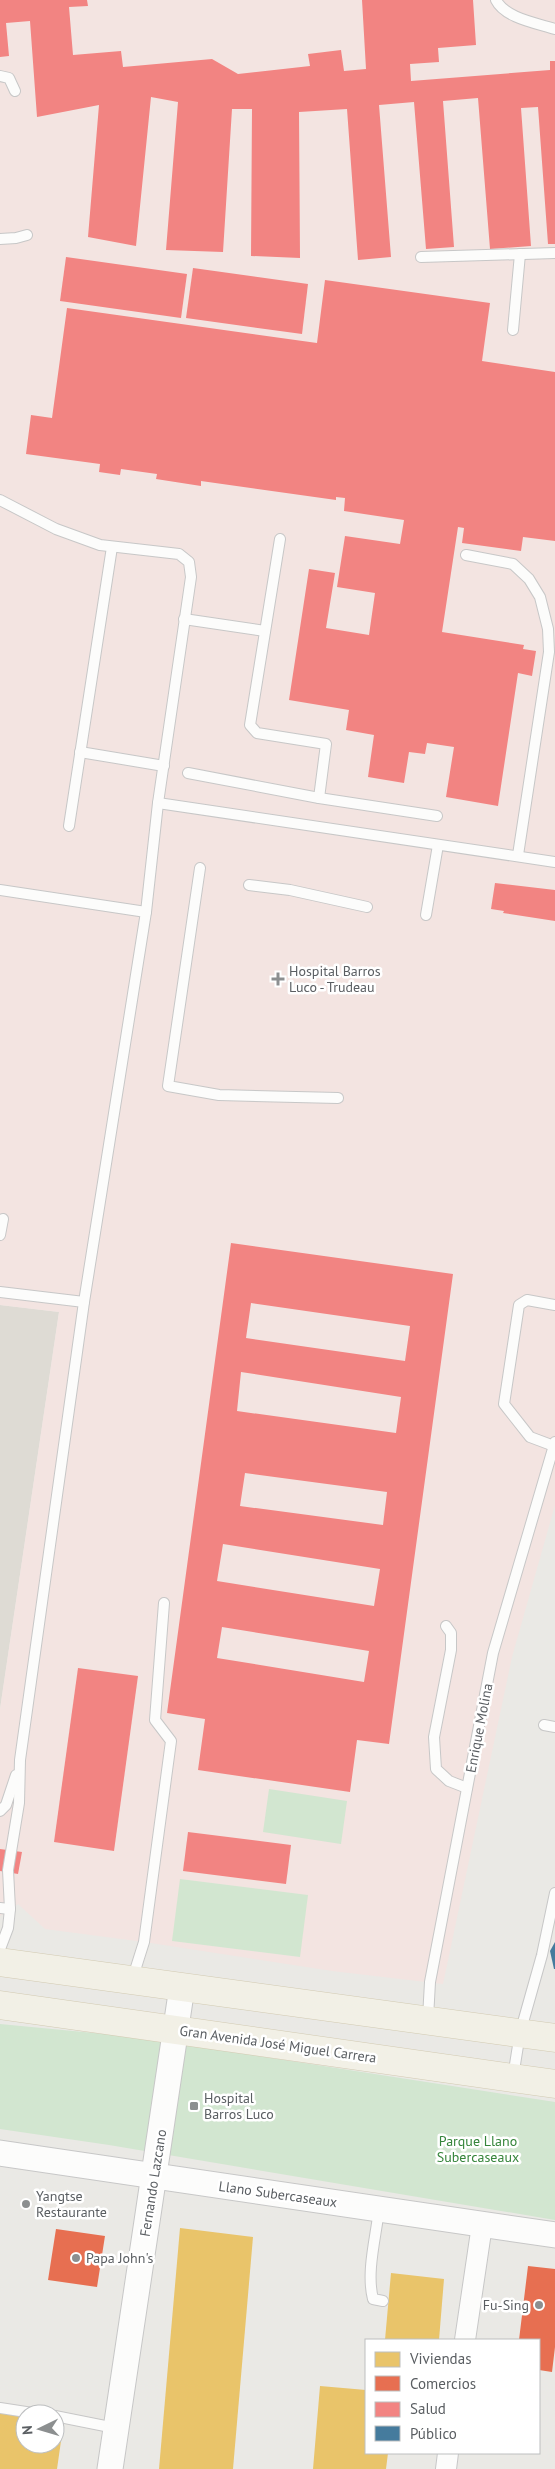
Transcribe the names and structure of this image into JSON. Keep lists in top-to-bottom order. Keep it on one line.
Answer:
{"streets":{"main road":["Gran Avenida José Miguel Carrera"],"street":["Fernando Lazcano","Llano Subercaseaux"],"lane":["Enrique Molina"]},"crossings":[["Gran Avenida José Miguel Carrera","Fernando Lazcano"],["Fernando Lazcano","Llano Subercaseaux"]],"parks":["Parque Llano Subercaseaux"],"places":{"health":["Hospital Barros Luco - Trudeau"],"transit":["Hospital Barros Luco"],"other":["Yangtse Restaurante","Papa John's","Fu-Sing"]},"legend":["Viviendas","Comercios","Salud","Público"],"north":"left"}
